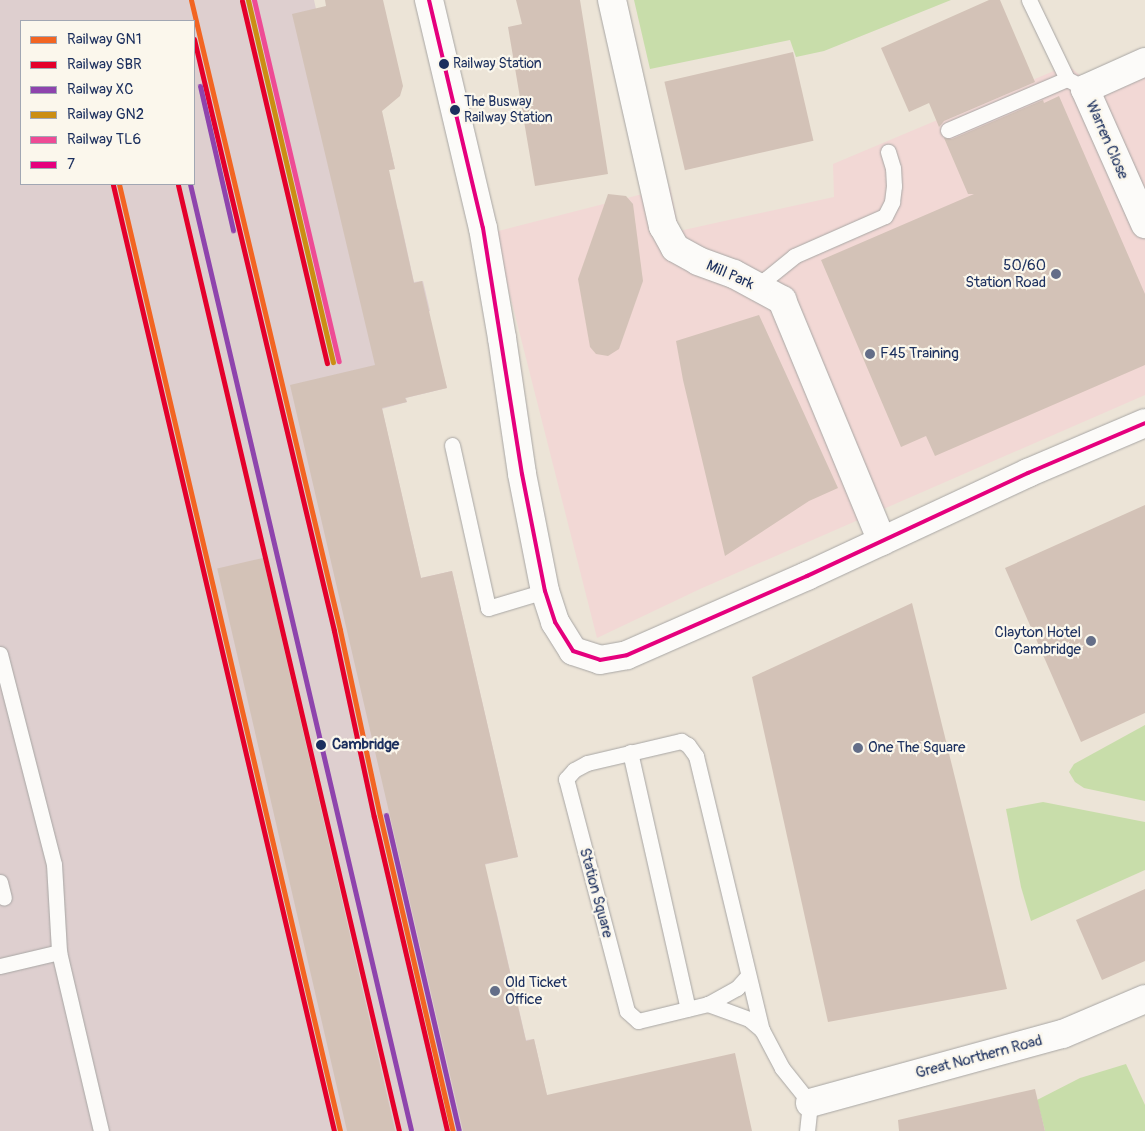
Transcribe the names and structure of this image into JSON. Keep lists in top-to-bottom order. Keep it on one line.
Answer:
{"streets":{"street":["Warren Close","Mill Park","Great Northern Road"],"lane":["Station Square"]},"crossings":[["Station Square","Great Northern Road"]],"places":["Railway Station","The Busway Railway Station","50/60 Station Road","F45 Training","Clayton Hotel Cambridge","Cambridge","One The Square","Old Ticket Office"],"lines":["rail line GN1","rail line GN2","rail line TL6","transit line 7","rail line SBR","rail line XC"],"legend":["Railway GN1","Railway SBR","Railway XC","Railway GN2","Railway TL6","7"]}
